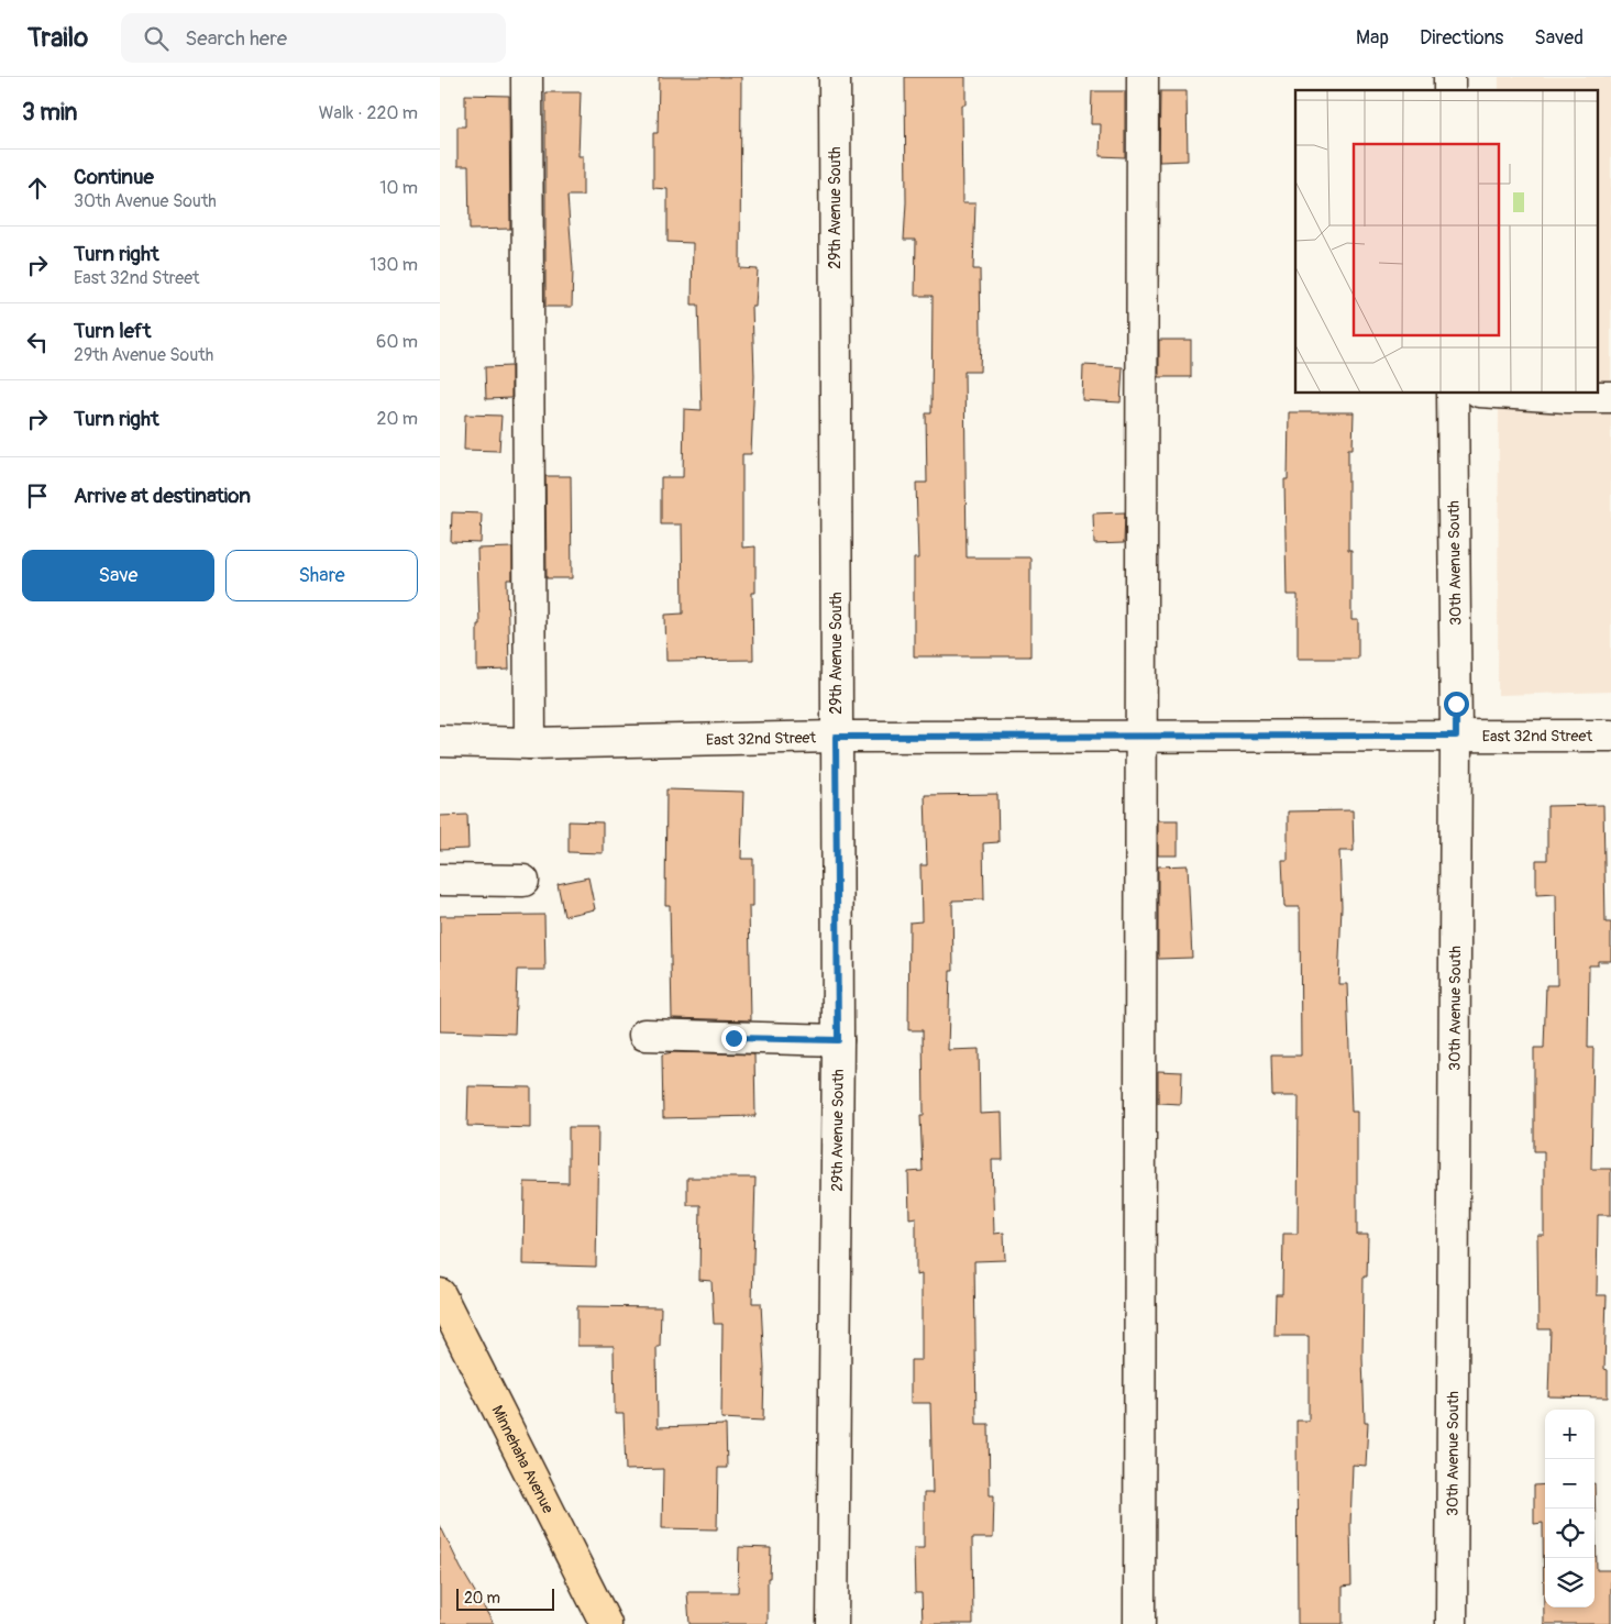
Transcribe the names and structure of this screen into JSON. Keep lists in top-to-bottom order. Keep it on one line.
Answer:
{"streets":{"main road":["Minnehaha Avenue"],"street":["29th Avenue South","30th Avenue South","East 32nd Street"]},"crossings":[["29th Avenue South","East 32nd Street"],["30th Avenue South","East 32nd Street"]],"scale_bar":"20 m","page":{"header":"Trailo","search":"Search here","nav":["Map","Directions","Saved"],"heading":["3 min","Walk · 220 m"],"list":[["Continue","30th Avenue South","10 m"],["Turn right","East 32nd Street","130 m"],["Turn left","29th Avenue South","60 m"],["Turn right","20 m"],"Arrive at destination"],"buttons":["Save","Share"],"map_buttons":["+","−"],"scale":"20 m"}}
